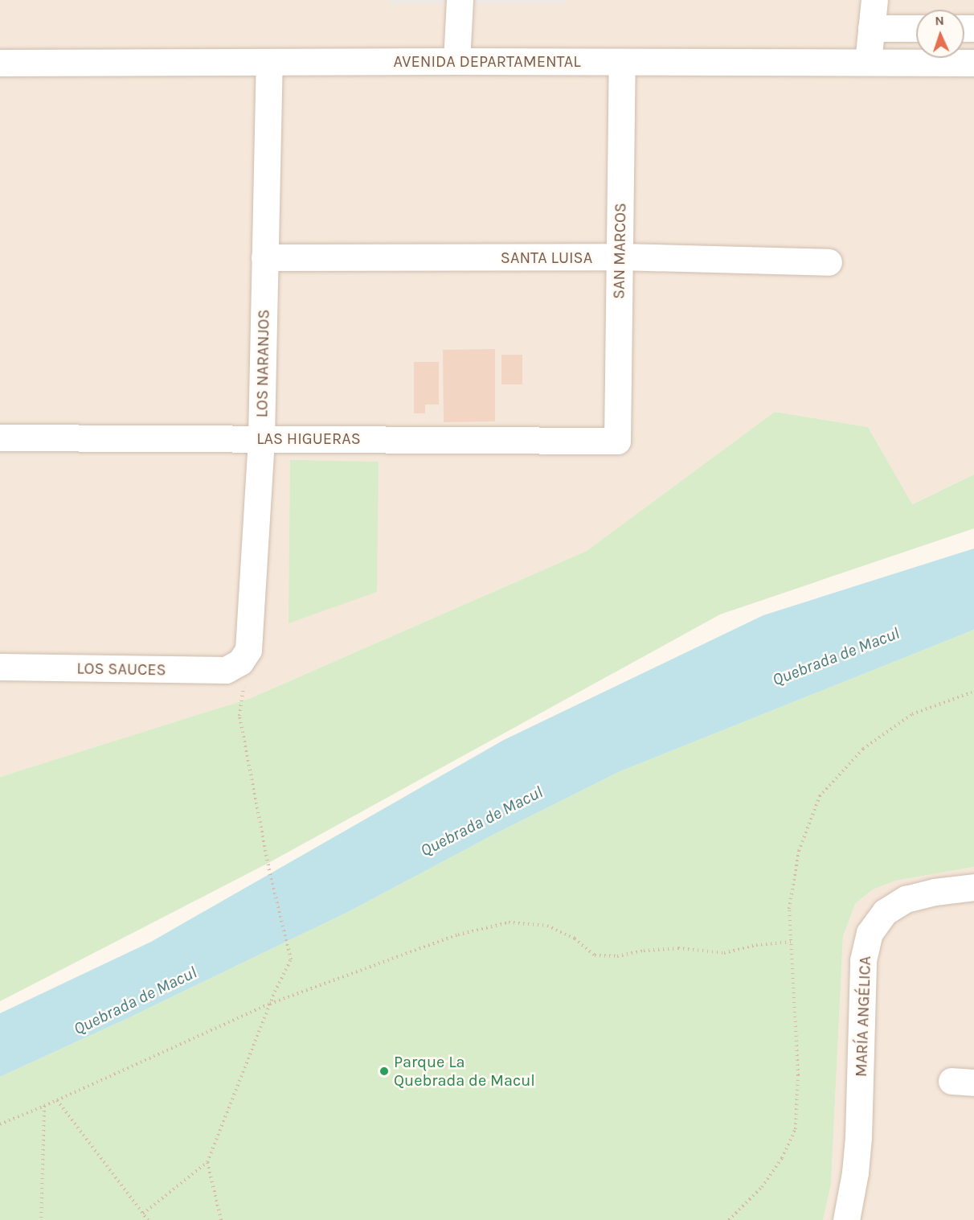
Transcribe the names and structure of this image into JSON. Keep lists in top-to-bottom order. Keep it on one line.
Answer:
{"streets":{"street":["AVENIDA DEPARTAMENTAL","SAN MARCOS","SANTA LUISA","LOS NARANJOS","LAS HIGUERAS","LOS SAUCES","MARÍA ANGÉLICA"]},"crossings":[["AVENIDA DEPARTAMENTAL","SAN MARCOS"],["AVENIDA DEPARTAMENTAL","LOS NARANJOS"],["SAN MARCOS","SANTA LUISA"],["SAN MARCOS","LAS HIGUERAS"],["SANTA LUISA","LOS NARANJOS"],["LOS NARANJOS","LAS HIGUERAS"],["LOS NARANJOS","LOS SAUCES"]],"water":["Quebrada de Macul"],"places":["Parque La Quebrada de Macul"],"north":"top"}
